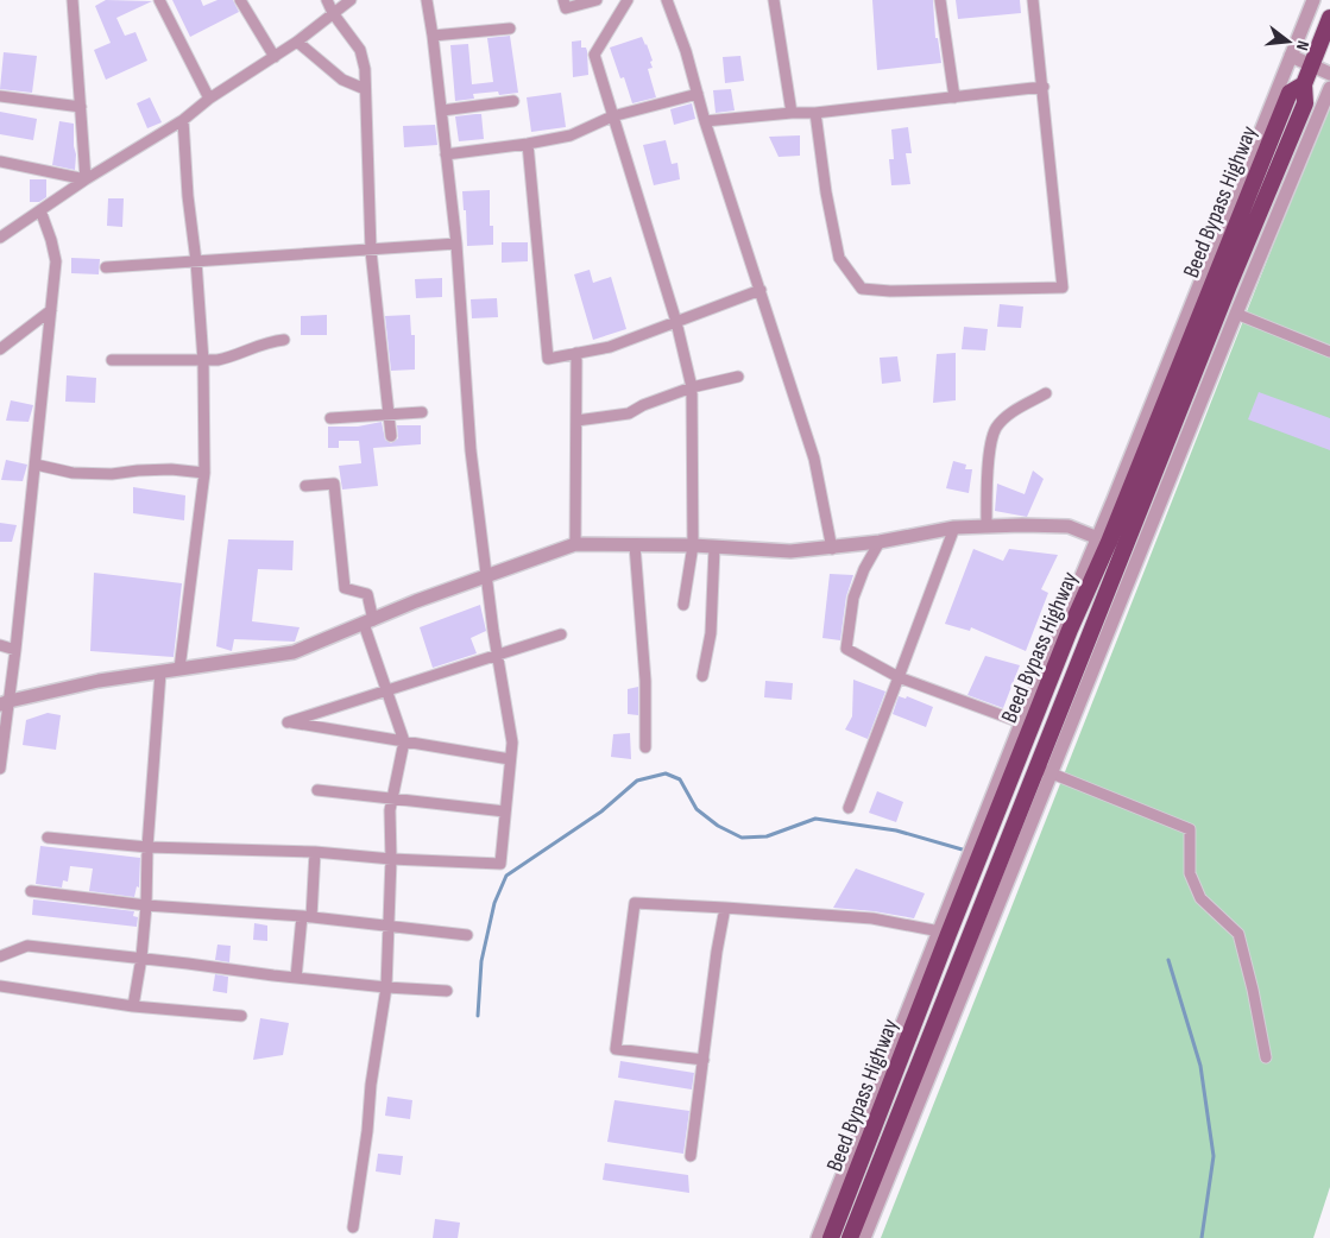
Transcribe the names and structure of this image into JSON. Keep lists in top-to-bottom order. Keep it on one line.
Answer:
{"streets":{"highway":["Beed Bypass Highway"]},"north":"right"}
